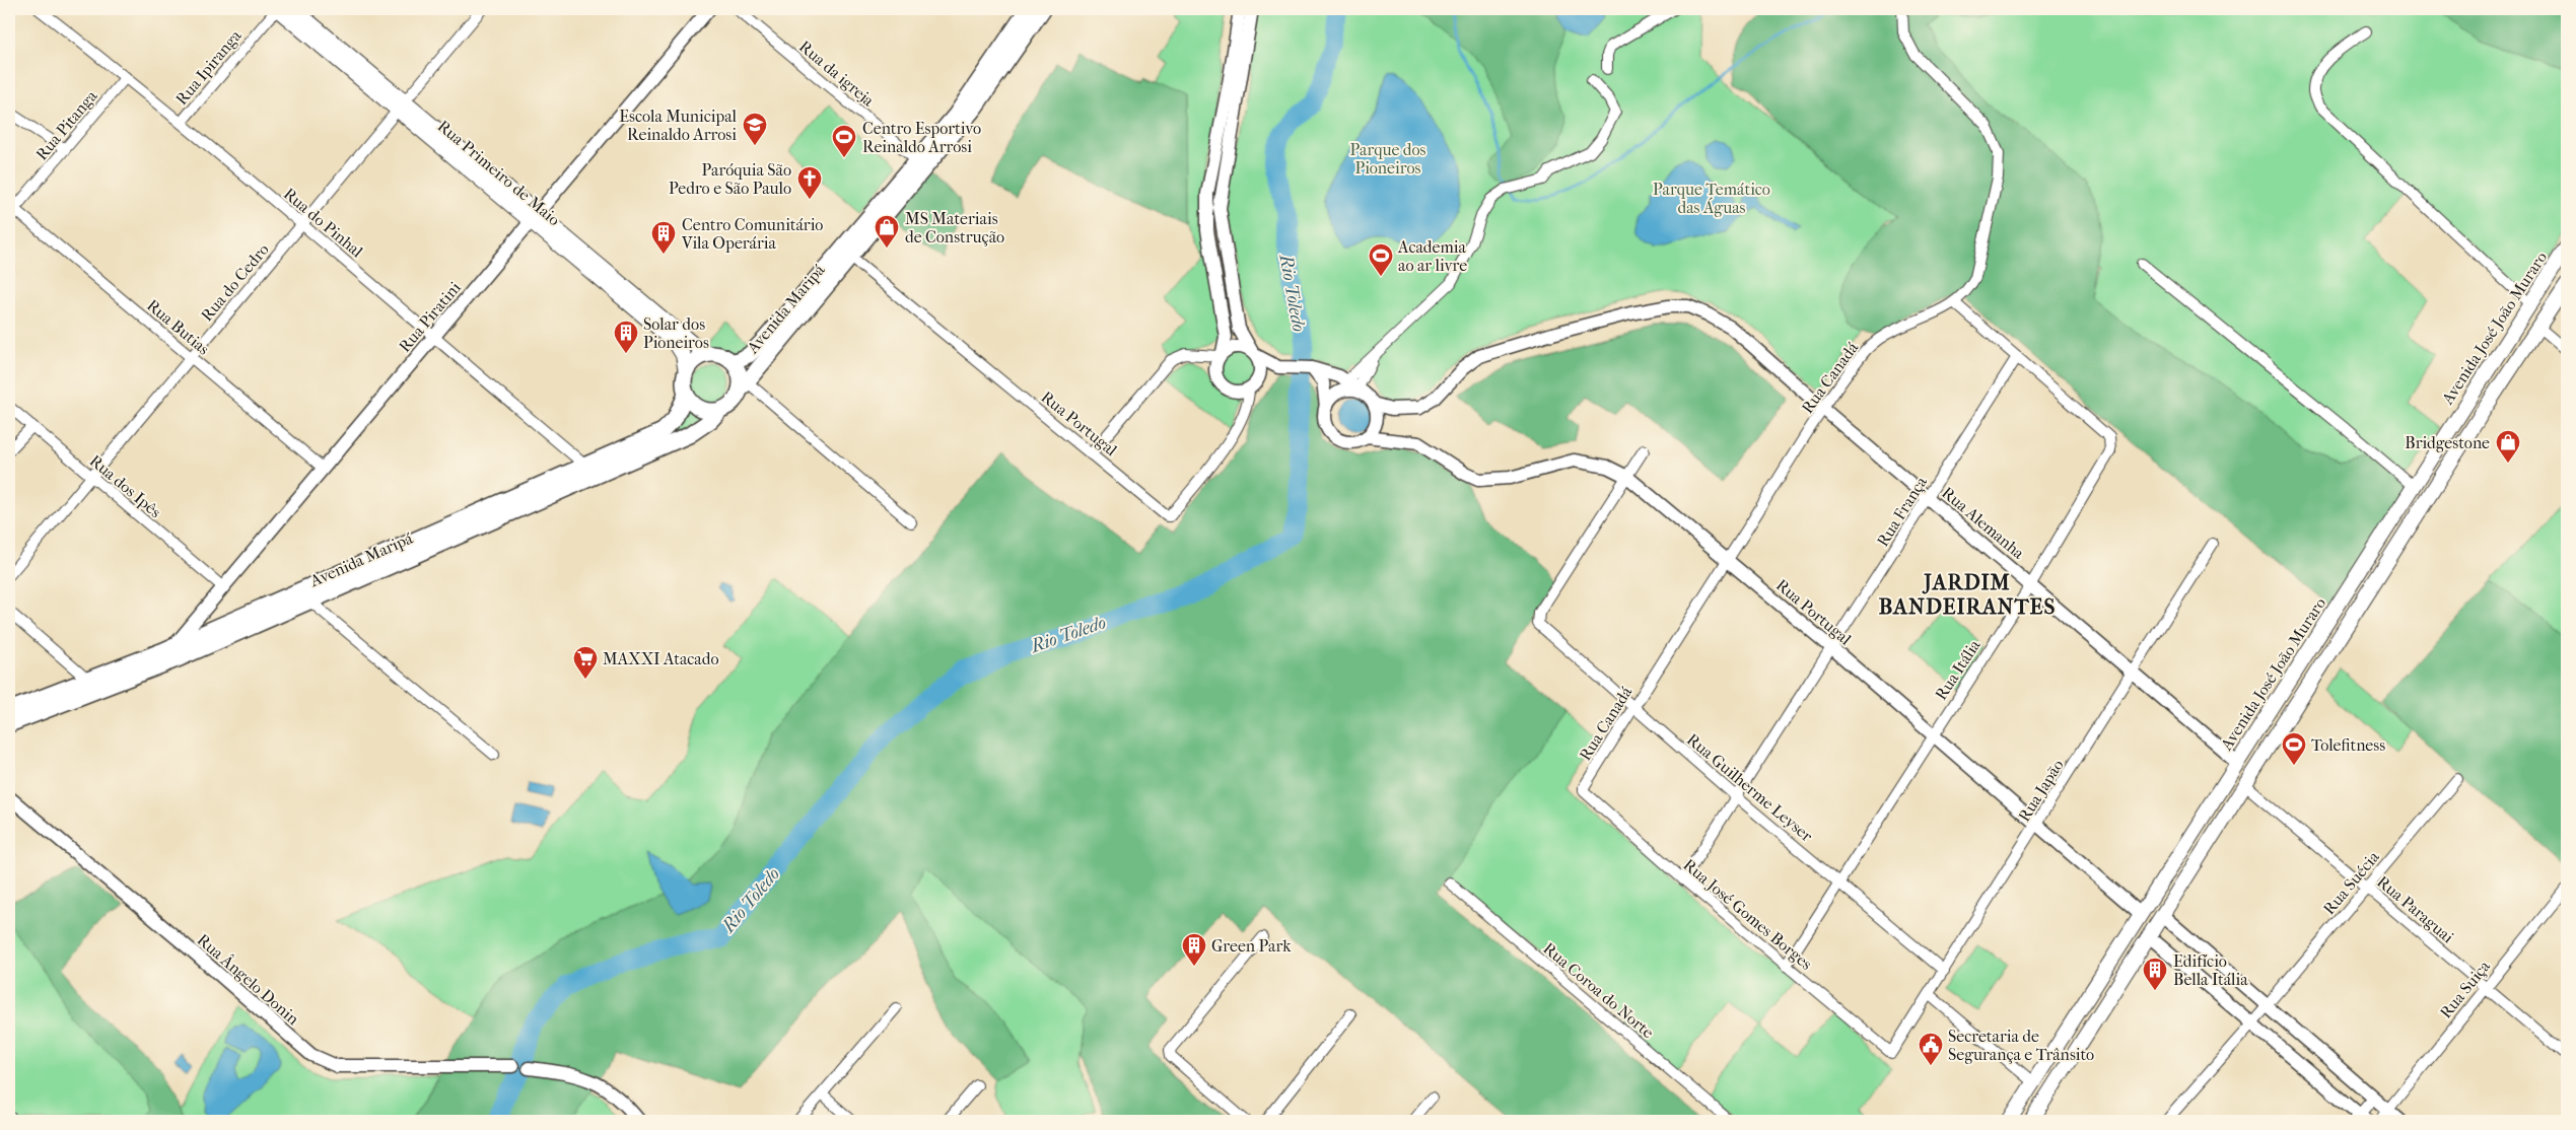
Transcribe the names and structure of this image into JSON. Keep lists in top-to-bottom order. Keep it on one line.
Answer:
{"streets":{"main road":["Rua Primeiro de Maio","Avenida Maripá","Avenida José João Muraro"],"street":["Rua Ipiranga","Rua da igreja","Rua Pitanga","Rua do Pinhal","Rua do Cedro","Rua Piratini","Rua Butias","Rua Canadá","Rua Portugal","Rua dos Ipês","Rua França","Rua Alemanha","Rua Itália","Rua Guilherme Leyser","Rua Japão","Rua Suécia","Rua Paraguai","Rua José Gomes Borges","Rua Ângelo Donin","Rua Suiça","Rua Coroa do Norte"]},"crossings":[["Rua Ipiranga","Rua Primeiro de Maio"],["Rua Ipiranga","Rua do Pinhal"],["Rua da igreja","Avenida Maripá"],["Rua Pitanga","Rua do Pinhal"],["Rua Pitanga","Rua Butias"],["Rua Primeiro de Maio","Rua do Cedro"],["Rua Primeiro de Maio","Avenida Maripá"],["Rua Primeiro de Maio","Rua Piratini"],["Rua do Pinhal","Rua do Cedro"],["Rua do Pinhal","Avenida Maripá"],["Rua do Pinhal","Rua Piratini"],["Rua do Cedro","Rua Butias"],["Rua do Cedro","Rua dos Ipês"],["Avenida Maripá","Rua Piratini"],["Avenida Maripá","Rua Portugal"],["Rua Piratini","Rua Butias"],["Rua Piratini","Rua dos Ipês"],["Avenida José João Muraro","Rua Portugal"],["Avenida José João Muraro","Rua Alemanha"],["Rua Canadá","Rua Portugal"],["Rua Canadá","Rua Alemanha"],["Rua Canadá","Rua Guilherme Leyser"],["Rua Canadá","Rua José Gomes Borges"],["Rua Portugal","Rua França"],["Rua Portugal","Rua Alemanha"],["Rua Portugal","Rua Itália"],["Rua Portugal","Rua Guilherme Leyser"],["Rua Portugal","Rua Japão"],["Rua França","Rua Alemanha"],["Rua França","Rua Itália"],["Rua França","Rua Guilherme Leyser"],["Rua França","Rua José Gomes Borges"],["Rua Alemanha","Rua Itália"],["Rua Alemanha","Rua Japão"],["Rua Itália","Rua Guilherme Leyser"],["Rua Itália","Rua José Gomes Borges"],["Rua Guilherme Leyser","Rua Japão"],["Rua Japão","Rua José Gomes Borges"],["Rua Suécia","Rua Paraguai"],["Rua Paraguai","Rua Suiça"]],"districts":["JARDIM BANDEIRANTES"],"water":["Rio Toledo"],"parks":["Parque dos Pioneiros","Parque Temático das Águas"],"places":{"school or university":["Escola Municipal Reinaldo Arrosi"],"sports":["Centro Esportivo Reinaldo Arrosi","Academia ao ar livre","Tolefitness"],"church":["Paróquia São Pedro e São Paulo"],"shop":["MS Materiais de Construção","Bridgestone"],"building":["Centro Comunitário Vila Operária","Solar dos Pioneiros","Green Park","Edifício Bella Itália"],"supermarket":["MAXXI Atacado"],"public building":["Secretaria de Segurança e Trânsito"]}}
